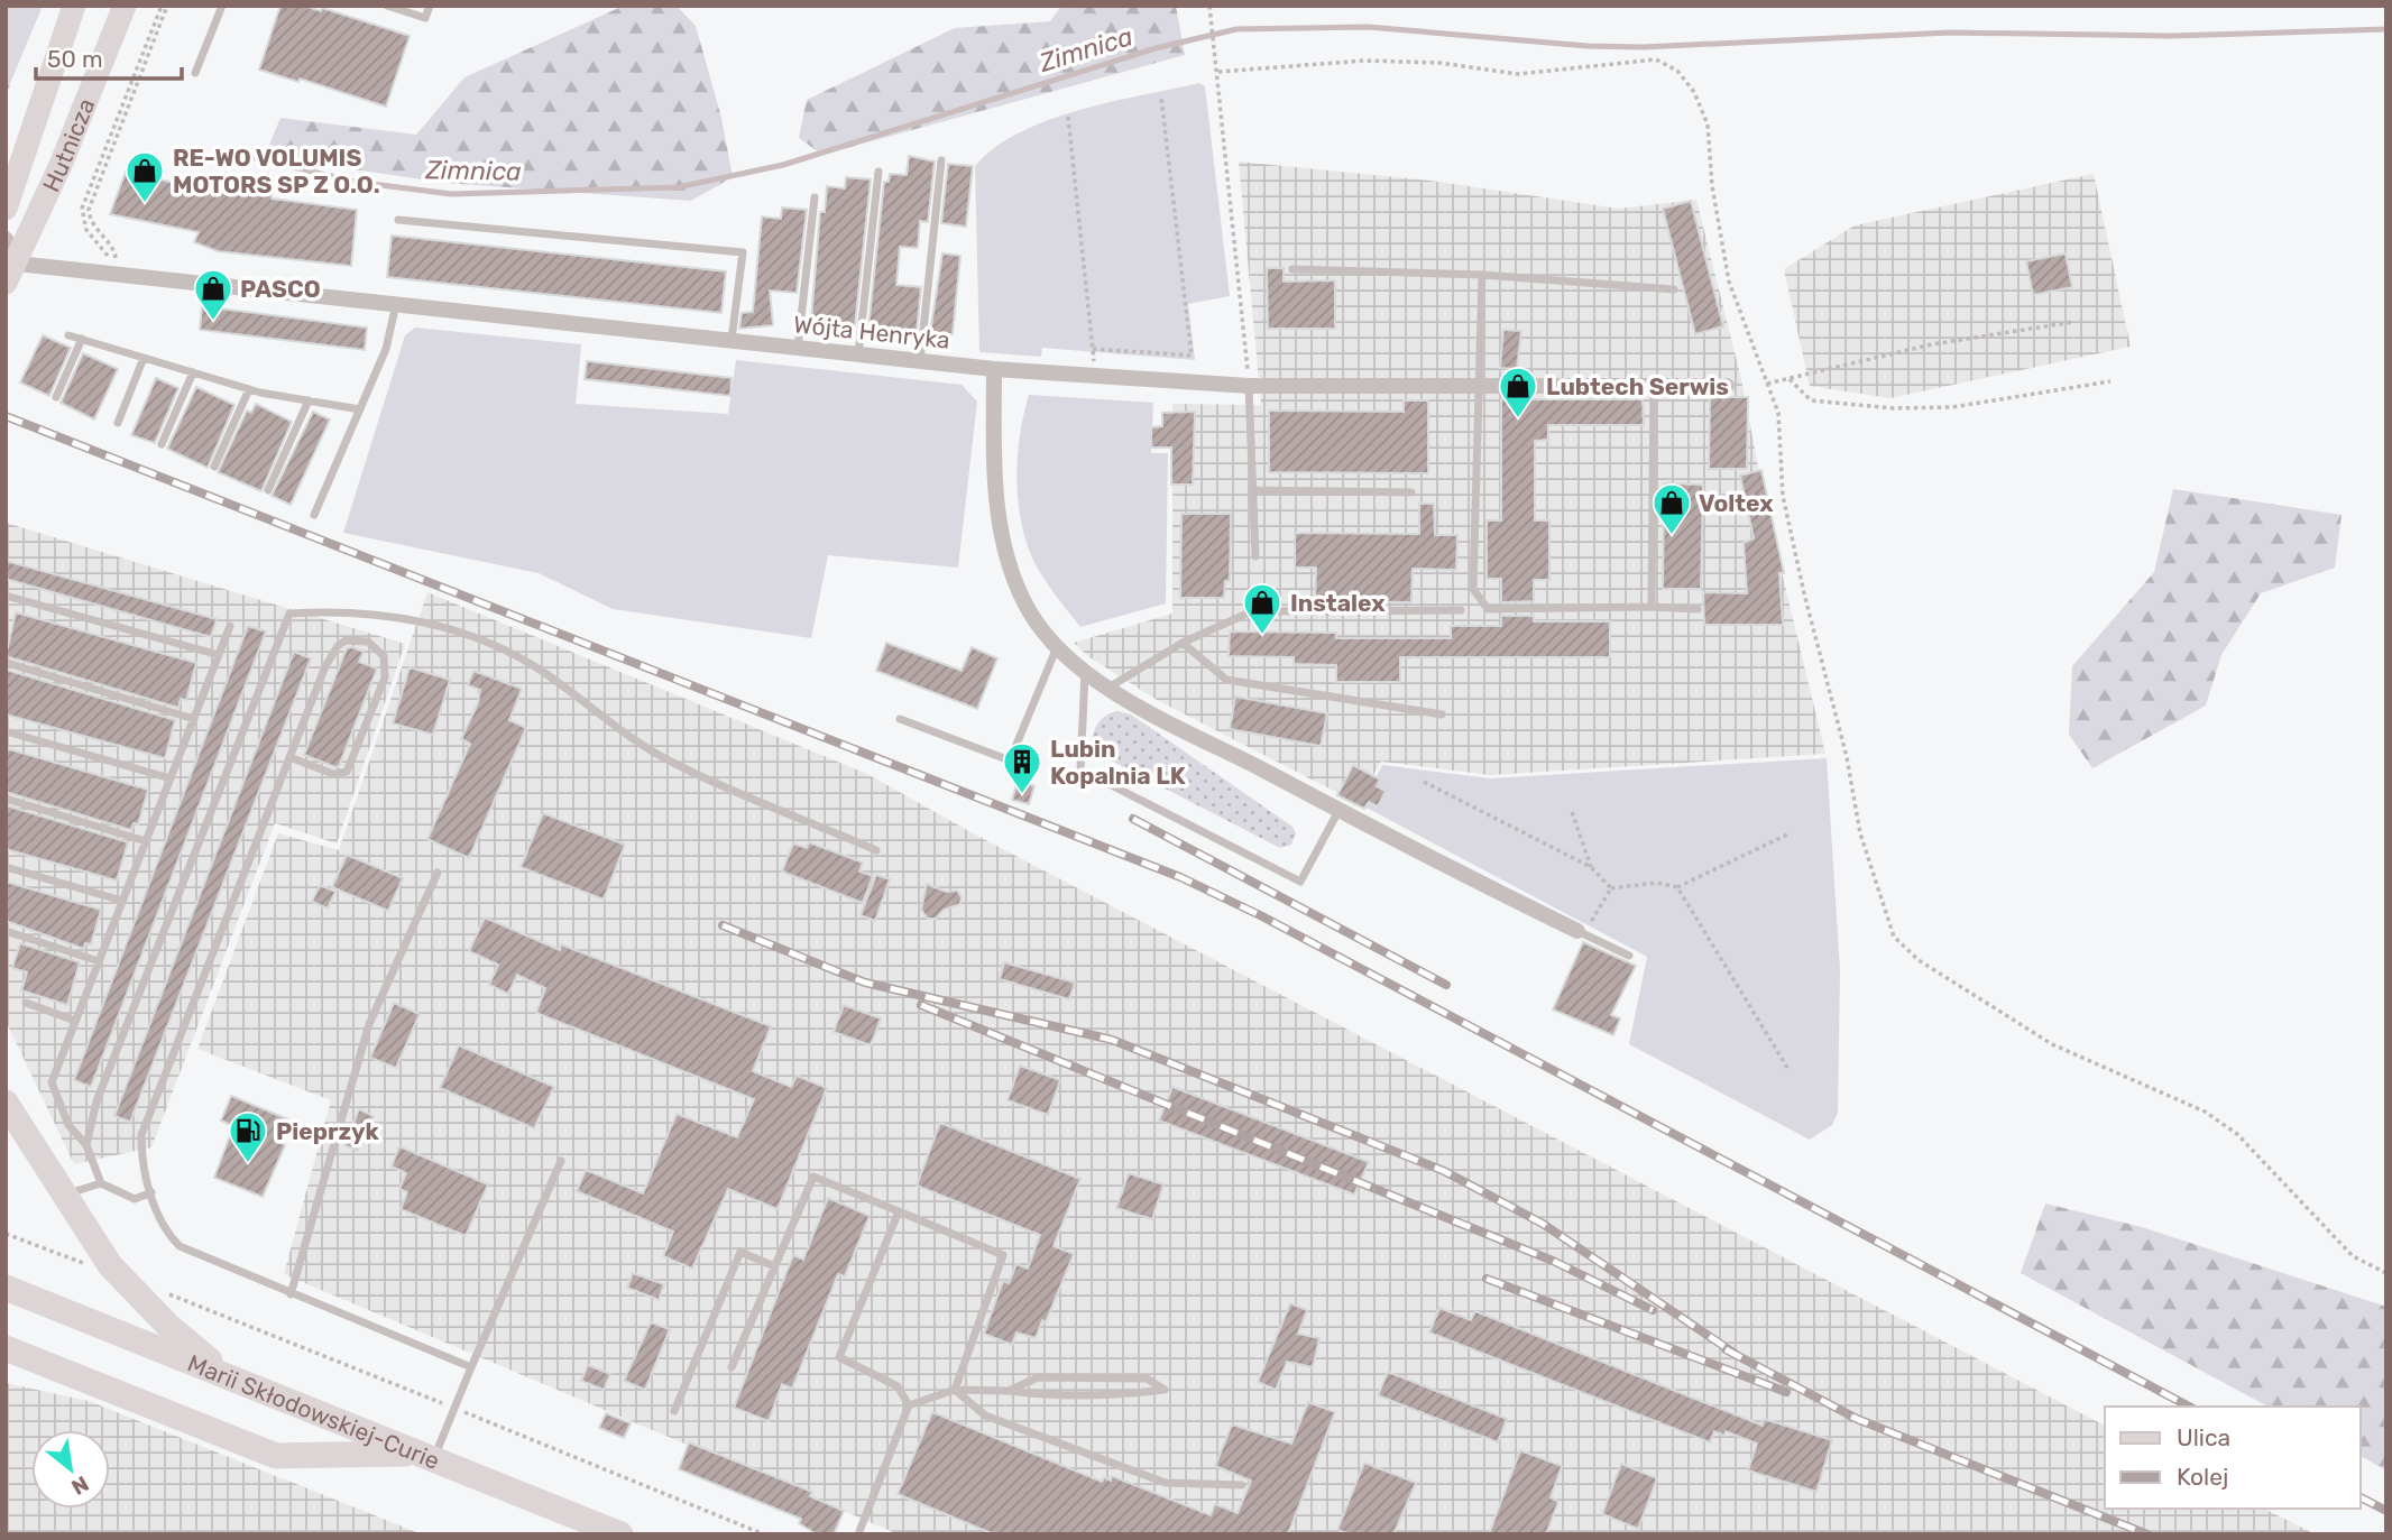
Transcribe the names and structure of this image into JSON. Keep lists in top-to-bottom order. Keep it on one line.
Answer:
{"streets":{"main road":["Hutnicza","Marii Skłodowskiej-Curie"],"street":["Wójta Henryka"]},"crossings":[["Hutnicza","Wójta Henryka"]],"water":["Zimnica"],"places":{"shop":["RE-WO VOLUMIS MOTORS SP Z O.O.","PASCO","Lubtech Serwis","Voltex","Instalex"],"building":["Lubin Kopalnia LK"],"fuel station":["Pieprzyk"]},"legend":["Ulica","Kolej"],"scale_bar":"50 m","north":"bottom right"}
